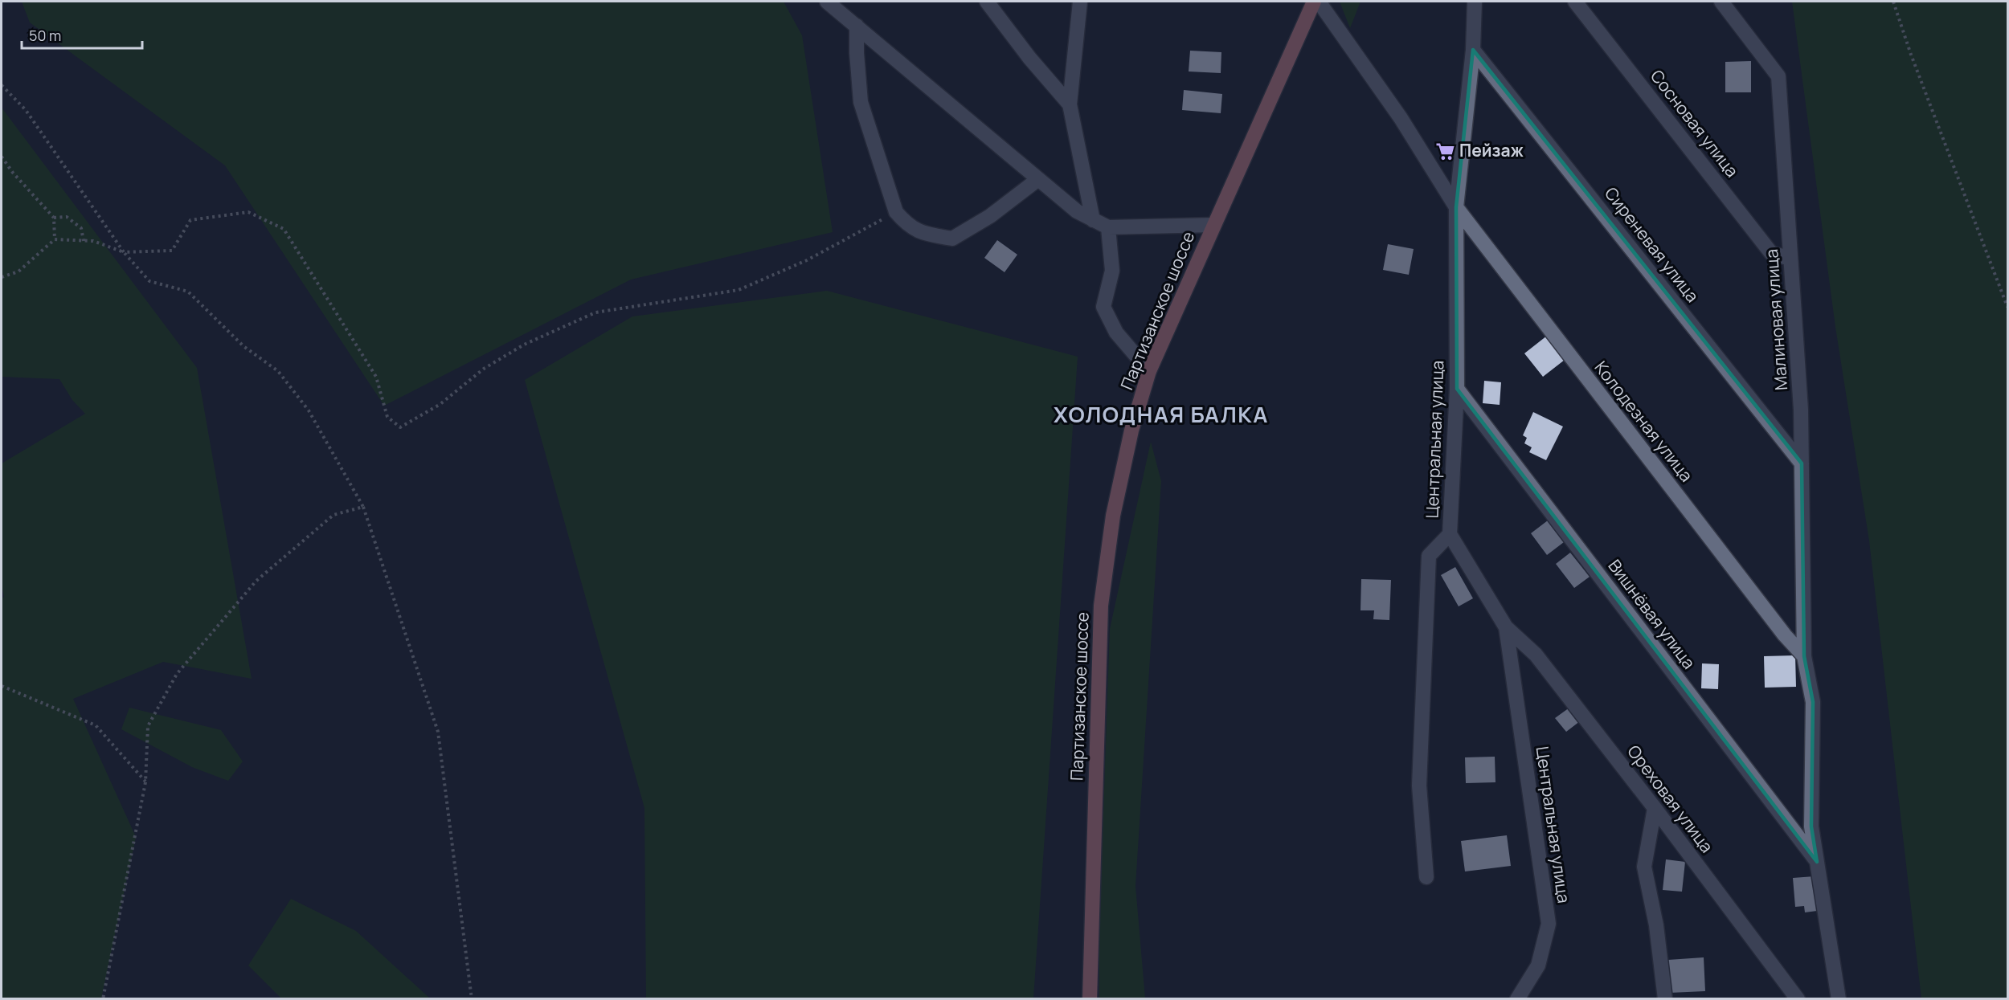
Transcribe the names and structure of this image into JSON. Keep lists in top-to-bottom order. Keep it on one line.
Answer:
{"streets":{"main road":["Партизанское шоссе"],"street":["Сосновая улица","Сиреневая улица","Малиновая улица","Колодезная улица","Центральная улица","Вишнёвая улица","Ореховая улица"]},"crossings":[["Сосновая улица","Малиновая улица"],["Сиреневая улица","Малиновая улица"],["Сиреневая улица","Центральная улица"],["Малиновая улица","Колодезная улица"],["Малиновая улица","Вишнёвая улица"],["Колодезная улица","Центральная улица"],["Центральная улица","Вишнёвая улица"],["Центральная улица","Ореховая улица"]],"districts":["ХОЛОДНАЯ БАЛКА"],"places":{"supermarket":["Пейзаж"]},"scale_bar":"50 m"}
